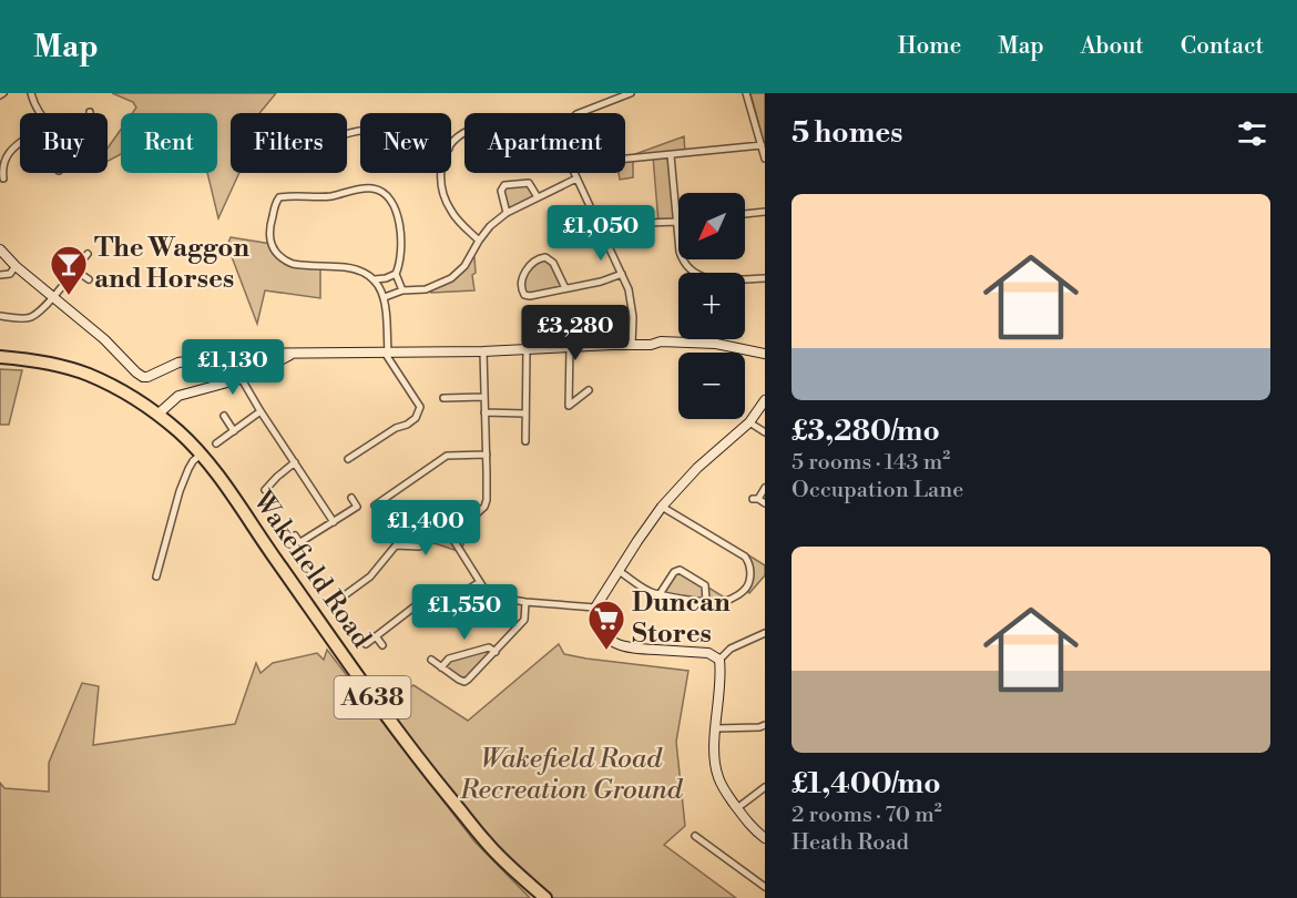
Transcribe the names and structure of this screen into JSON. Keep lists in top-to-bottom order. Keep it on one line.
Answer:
{"streets":{"highway":["Wakefield Road","A638"]},"crossings":[["Wakefield Road","A638"]],"parks":["Wakefield Road Recreation Ground"],"places":{"bar":["The Waggon and Horses"],"supermarket":["Duncan Stores"]},"north":"bottom left","page":{"header":"Map","nav":["Home","Map","About","Contact"],"heading":"5 homes","chip":["Buy","Rent","Filters","New","Apartment"],"list":[{"name":"£3,280/mo","note":"5 rooms · 143 m² · Occupation Lane"},{"name":"£1,400/mo","note":"2 rooms · 70 m² · Heath Road"}],"map_buttons":["+","−"],"price":["£1,050","£3,280","£1,130","£1,400","£1,550"]}}
